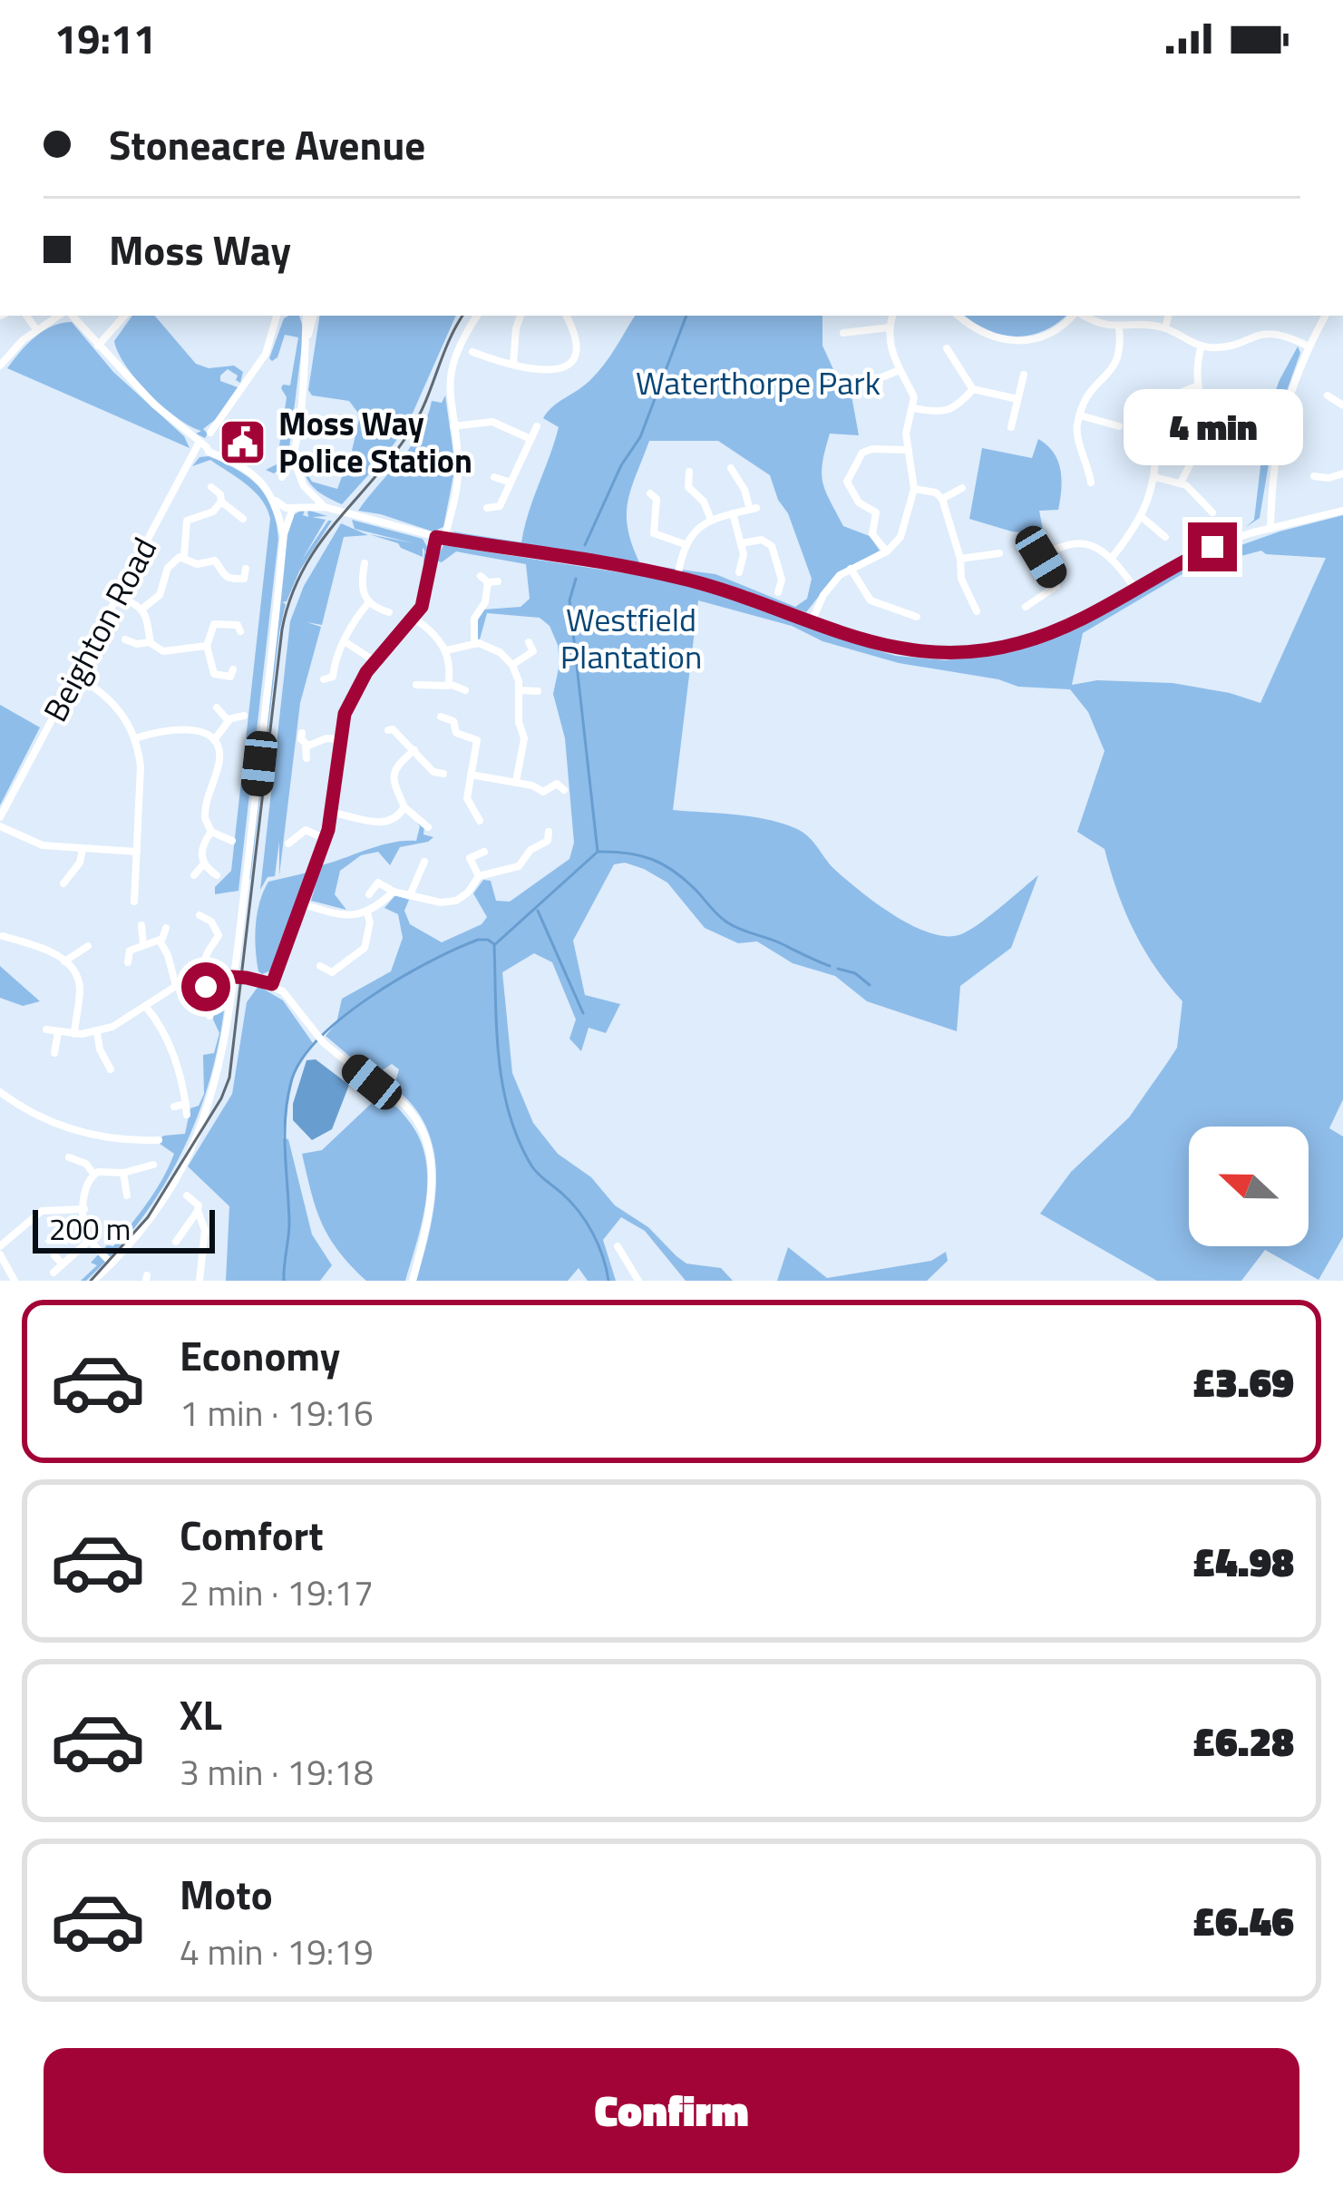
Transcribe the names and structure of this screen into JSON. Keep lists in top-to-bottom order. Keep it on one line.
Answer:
{"streets":{"street":["Beighton Road"]},"parks":["Waterthorpe Park","Westfield Plantation"],"places":{"public building":["Moss Way Police Station"]},"scale_bar":"200 m","north":"left","page":{"status":"19:11","banner":["Stoneacre Avenue","Moss Way"],"bubble":"4 min","scale":"200 m","list":[{"name":"Economy","note":"1 min · 19:16","value":"£3.69"},{"name":"Comfort","note":"2 min · 19:17","value":"£4.98"},{"name":"XL","note":"3 min · 19:18","value":"£6.28"},{"name":"Moto","note":"4 min · 19:19","value":"£6.46"}],"buttons":"Confirm"}}
